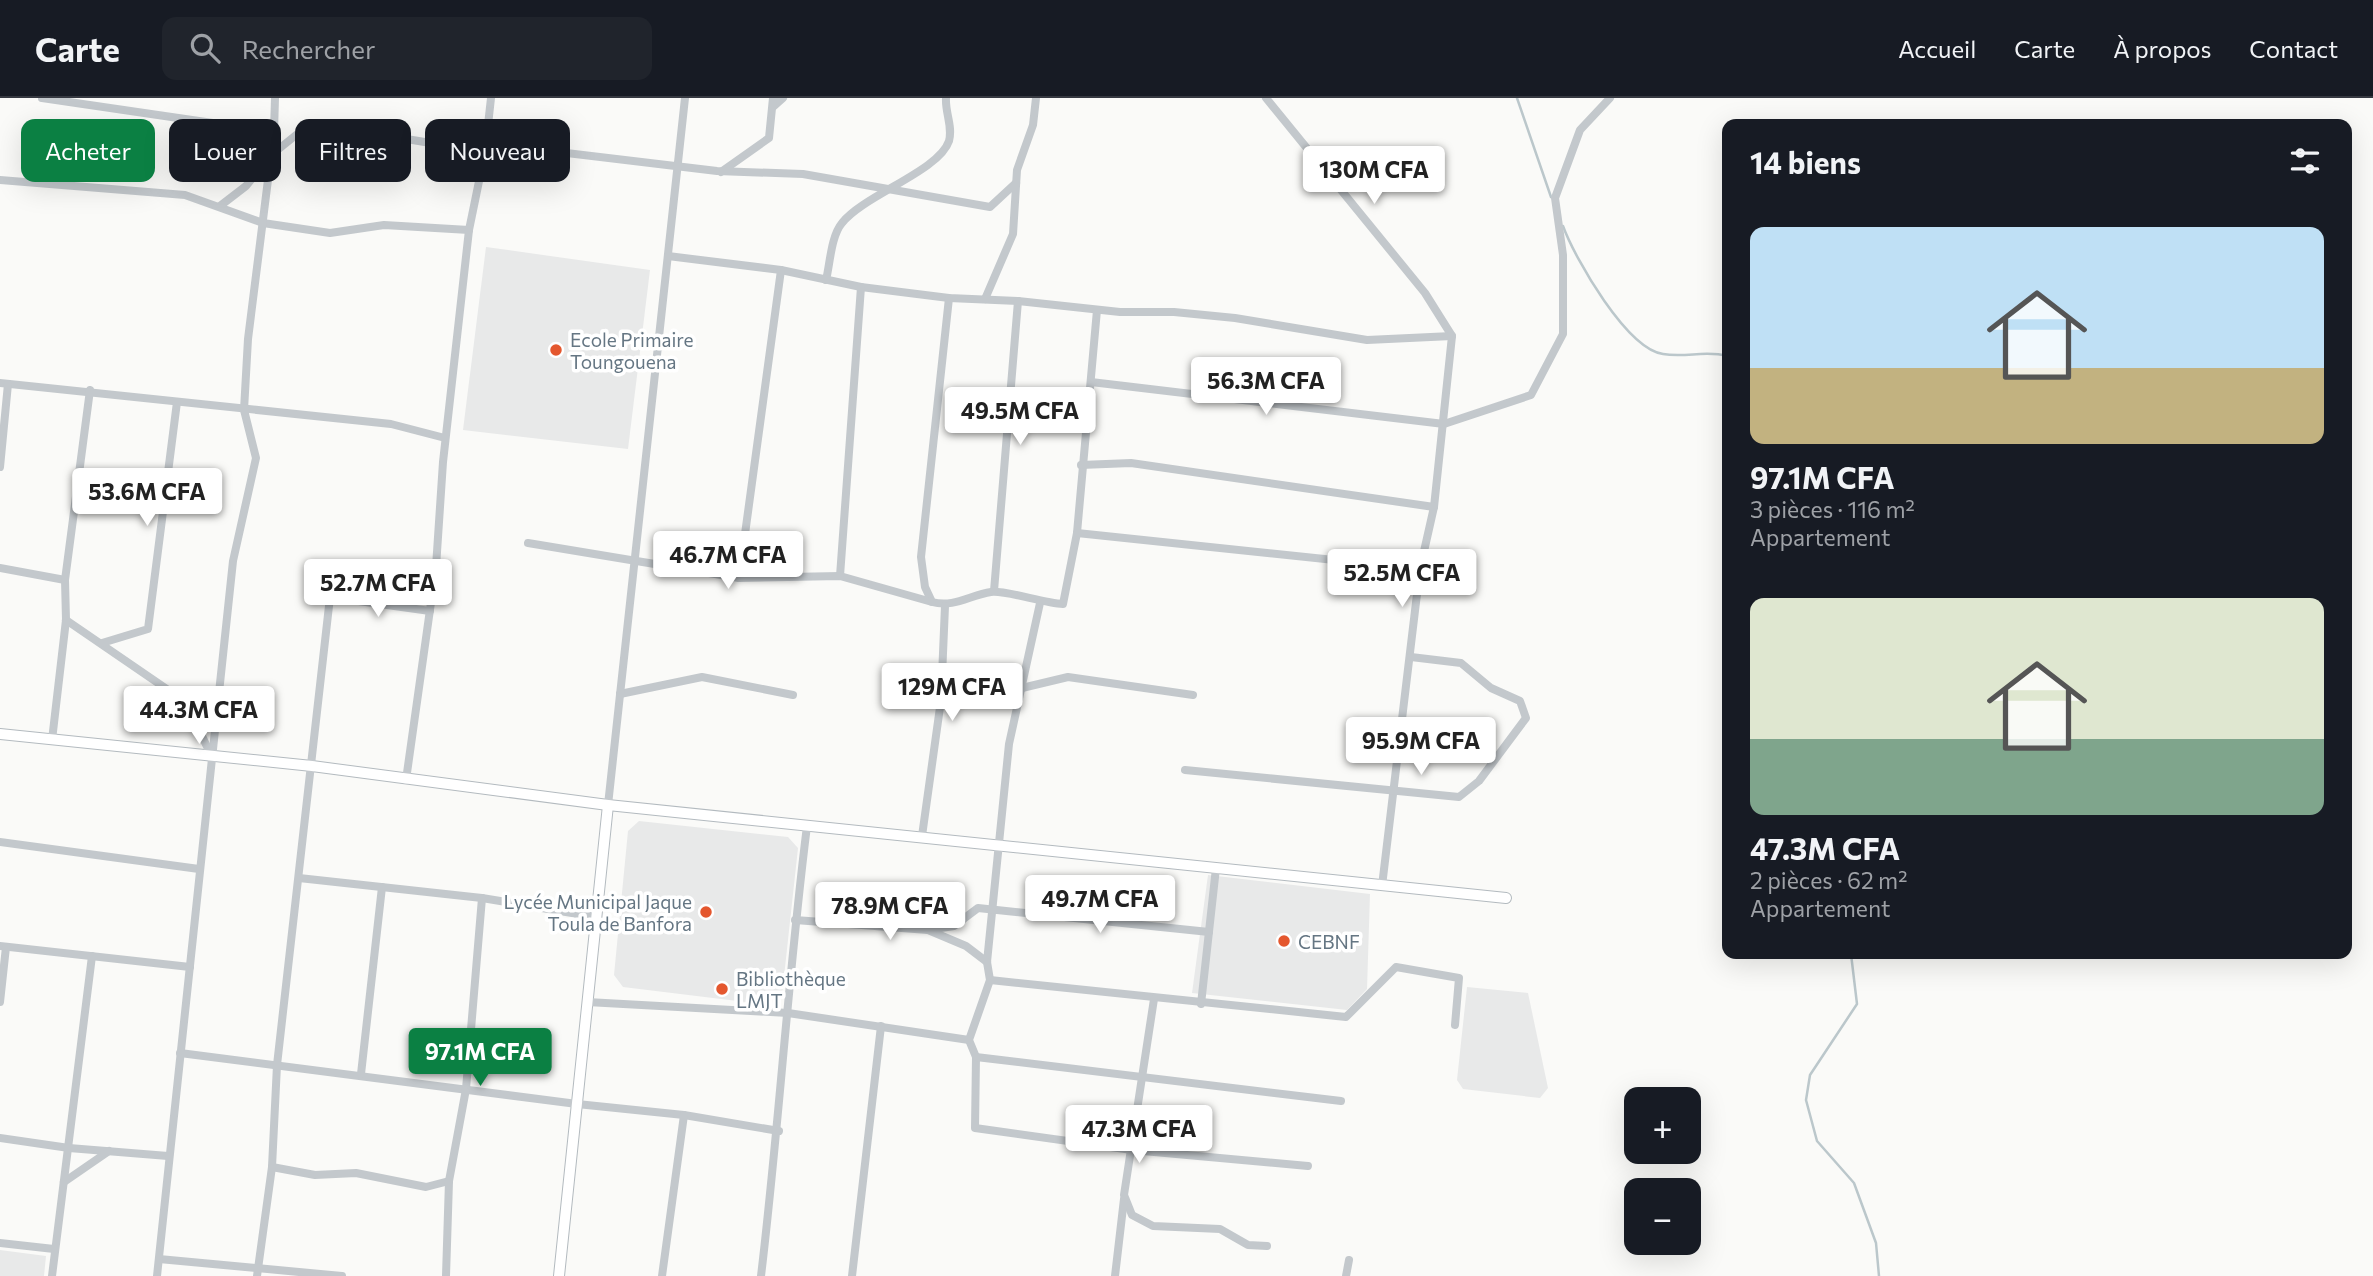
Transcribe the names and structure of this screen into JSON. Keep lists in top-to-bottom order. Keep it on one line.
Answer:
{"places":["Ecole Primaire Toungouena","Lycée Municipal Jaque Toula de Banfora","CEBNF","Bibliothèque LMJT"],"page":{"header":"Carte","search":"Rechercher","nav":["Accueil","Carte","À propos","Contact"],"chip":["Acheter","Louer","Filtres","Nouveau"],"heading":"14 biens","price":["130M CFA","56.3M CFA","49.5M CFA","53.6M CFA","46.7M CFA","52.5M CFA","52.7M CFA","129M CFA","44.3M CFA","95.9M CFA","49.7M CFA","78.9M CFA","97.1M CFA","47.3M CFA"],"list":[{"name":"97.1M CFA","note":"3 pièces · 116 m² · Appartement"},{"name":"47.3M CFA","note":"2 pièces · 62 m² · Appartement"}],"map_buttons":["+","−"]}}
